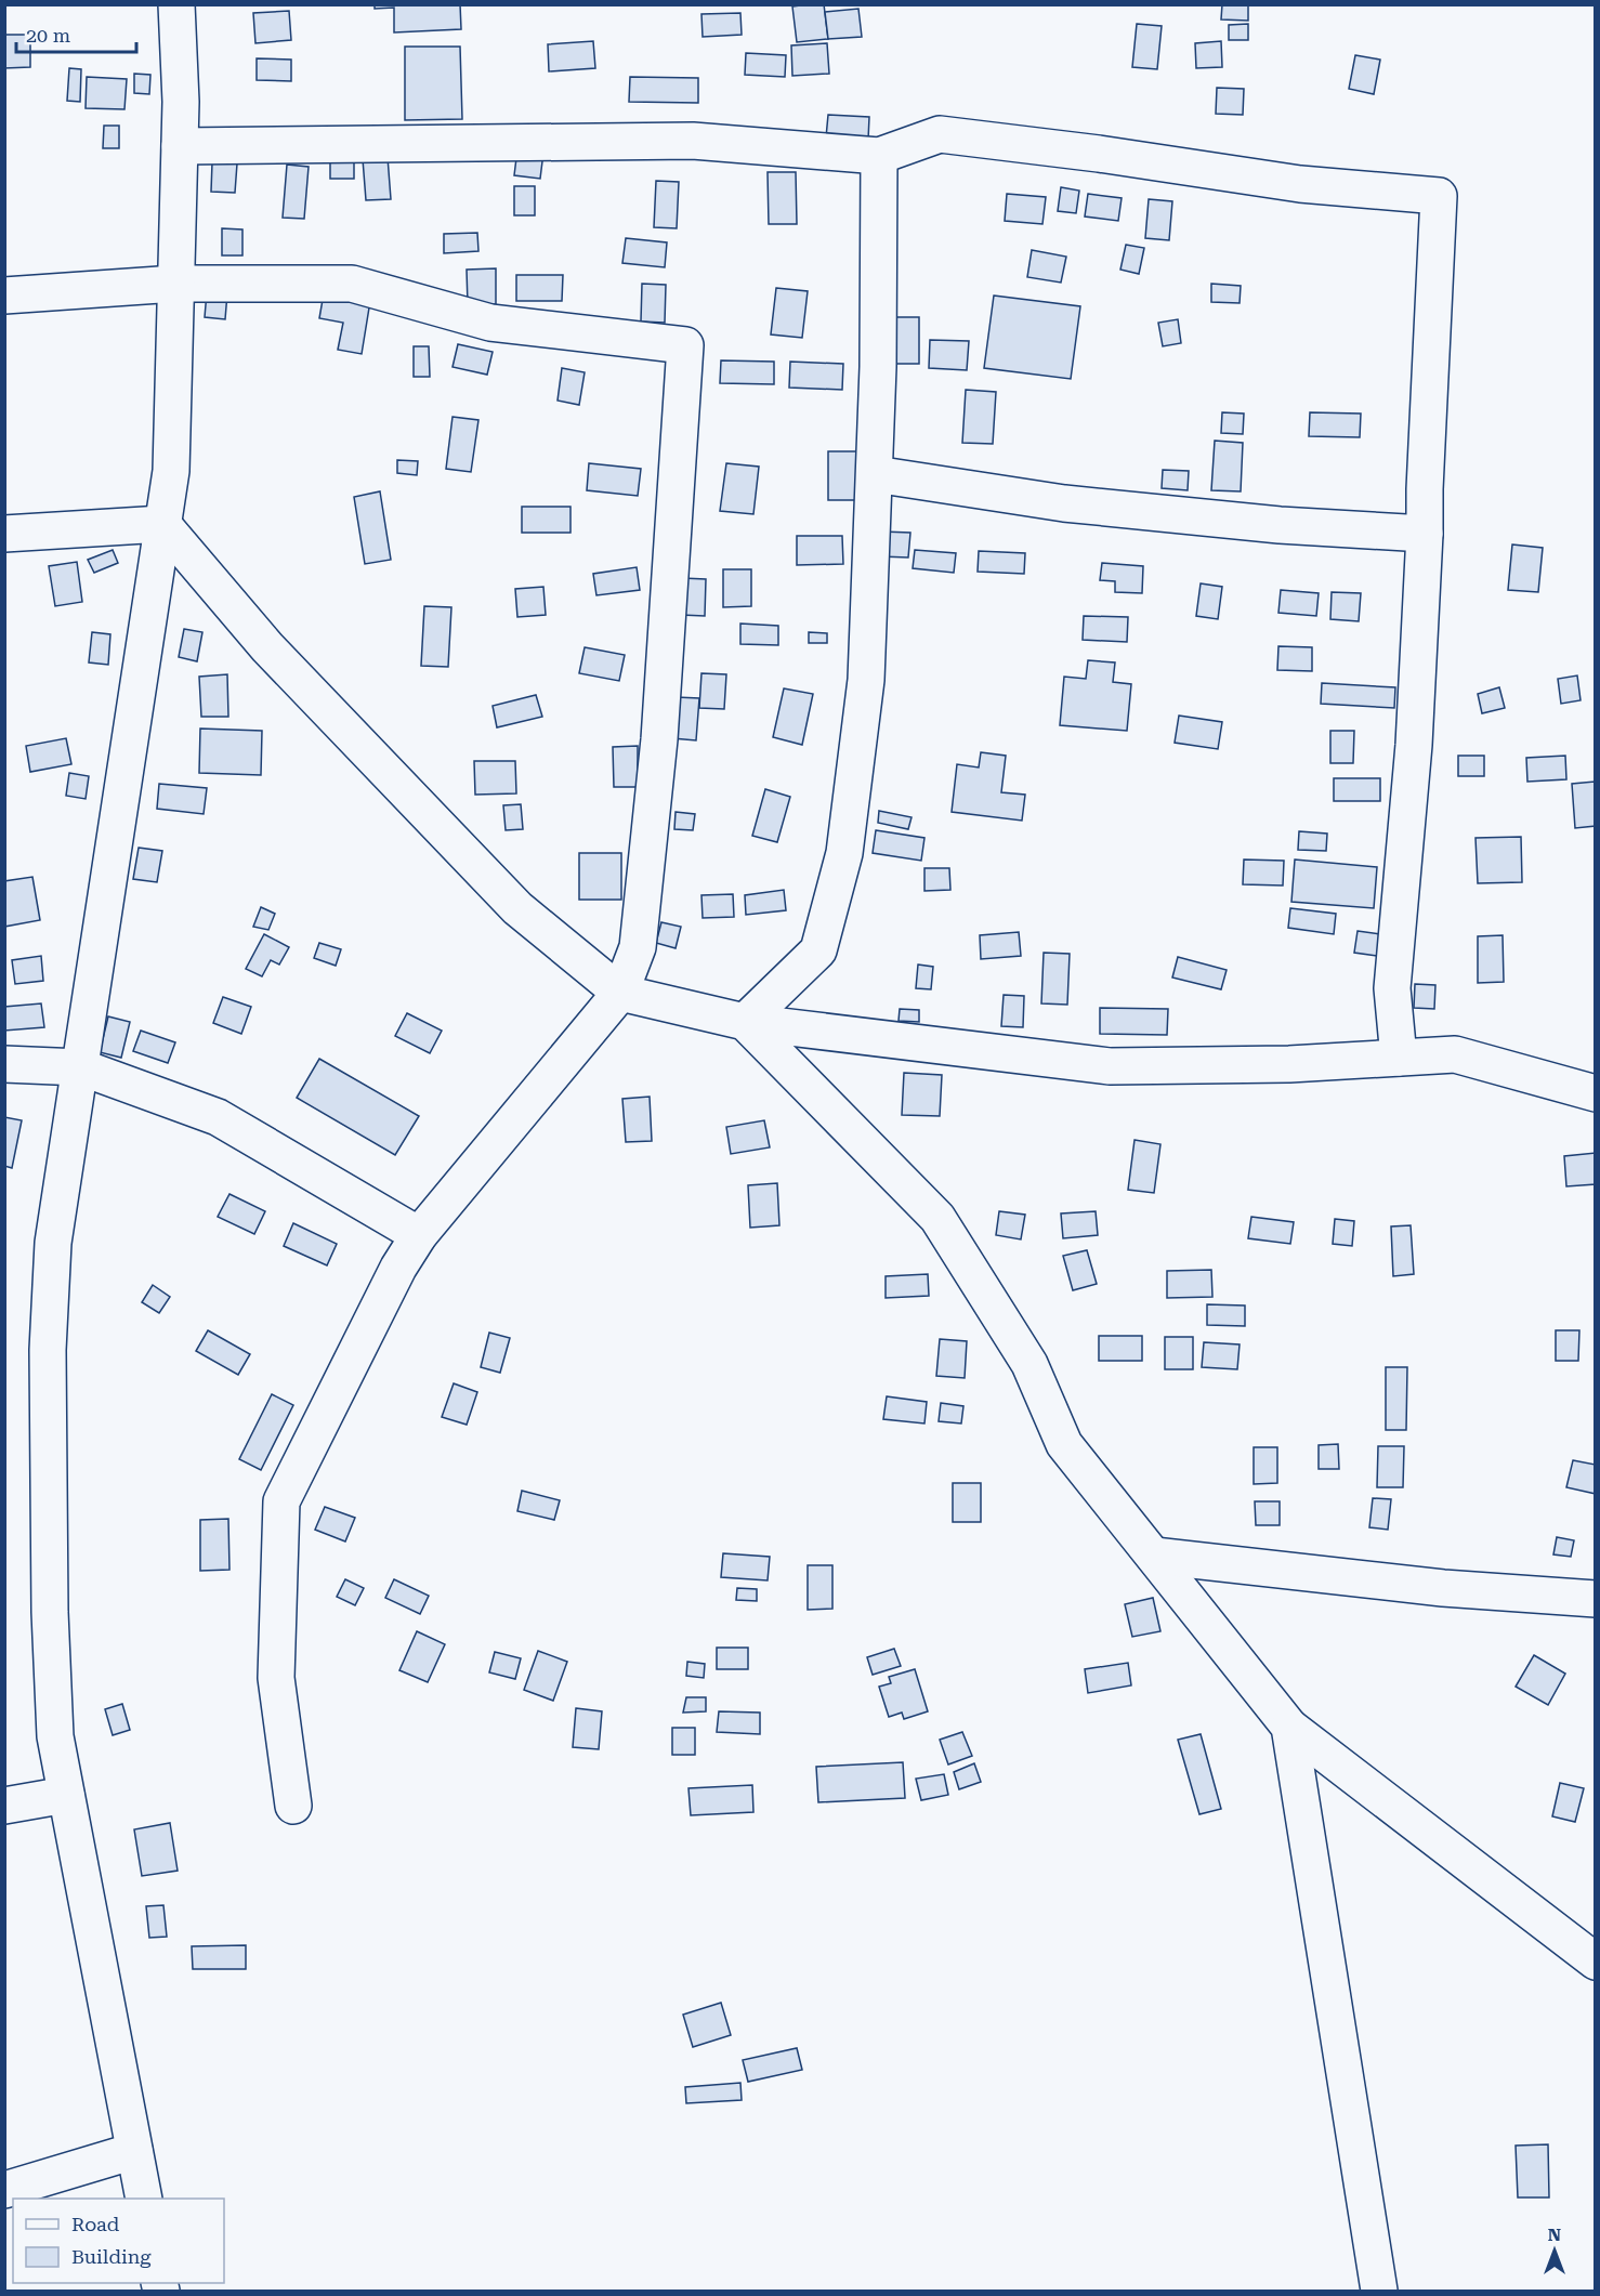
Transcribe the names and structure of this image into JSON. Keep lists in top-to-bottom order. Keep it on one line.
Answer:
{"legend":["Road","Building"],"scale_bar":"20 m","north":"top"}
